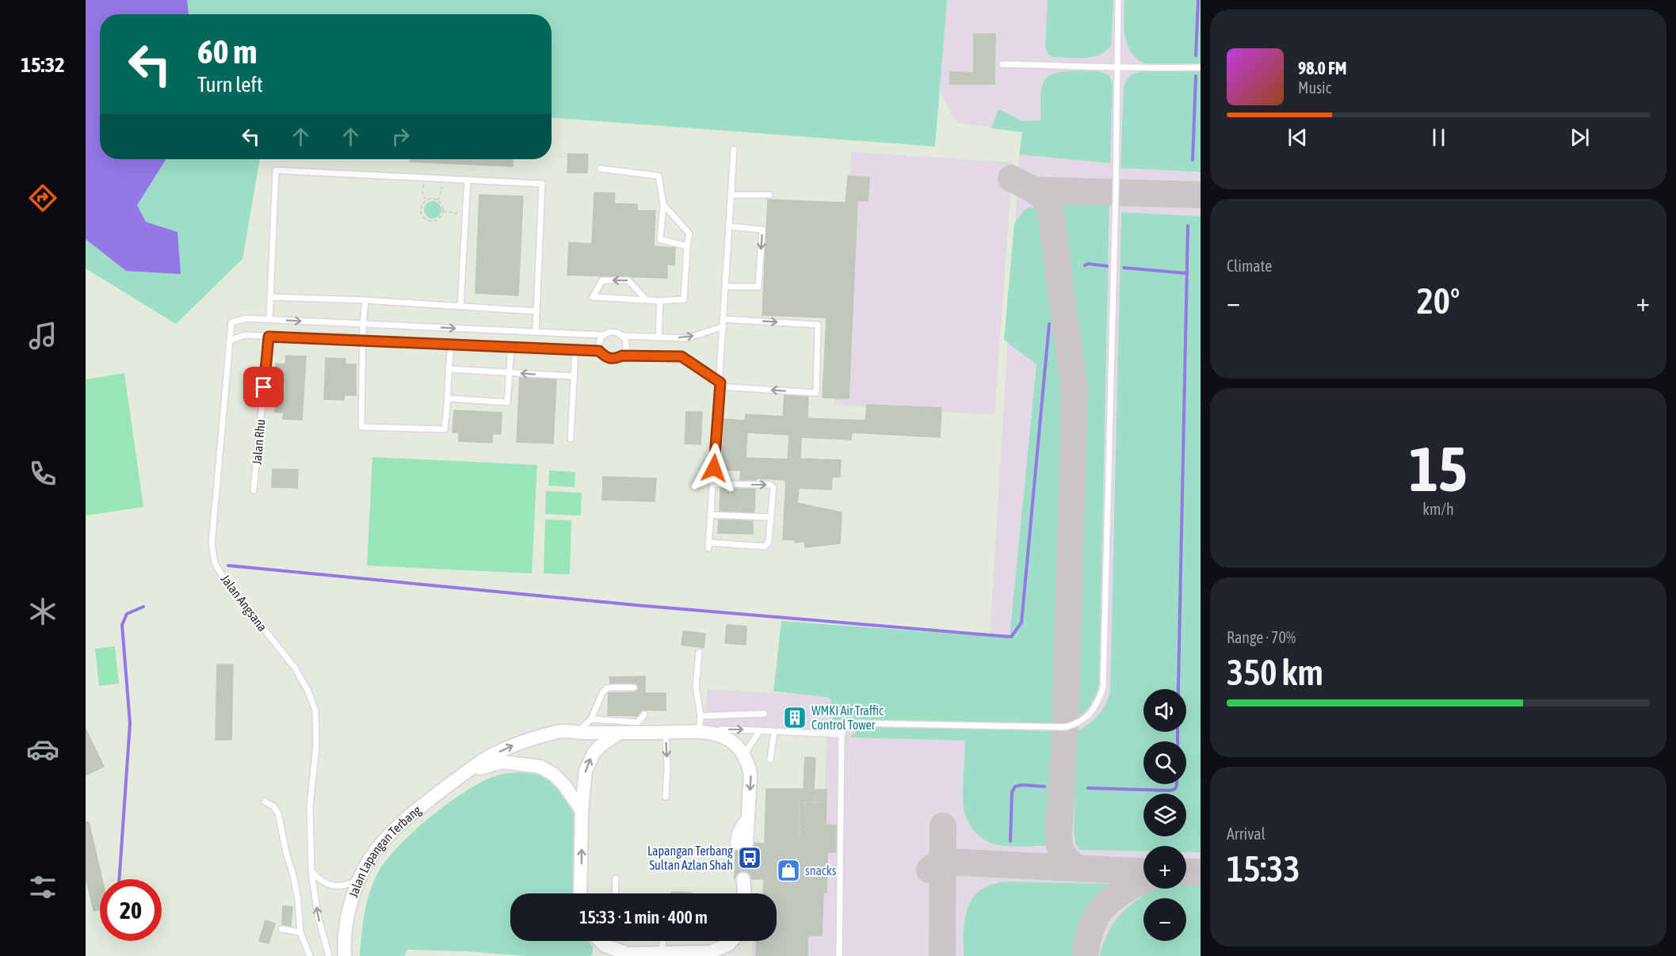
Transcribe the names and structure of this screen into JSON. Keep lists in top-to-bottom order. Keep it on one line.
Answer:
{"streets":{"street":["Jalan Lapangan Terbang"],"lane":["Jalan Rhu","Jalan Angsana"]},"places":{"building":["WMKI Air Traffic Control Tower"],"bus stop":["Lapangan Terbang Sultan Azlan Shah"],"shop":["snacks"]},"page":{"tabs":"15:32","turn":["60 m","Turn left"],"song":["98.0 FM","Music"],"tile":["Climate",["15","km/h"],["Range · 70%","350 km"],["Arrival","15:33"]],"heat":["−","20°","+"],"map_buttons":["+","−"],"limit":"20","trip":"15:33 · 1 min · 400 m"}}
